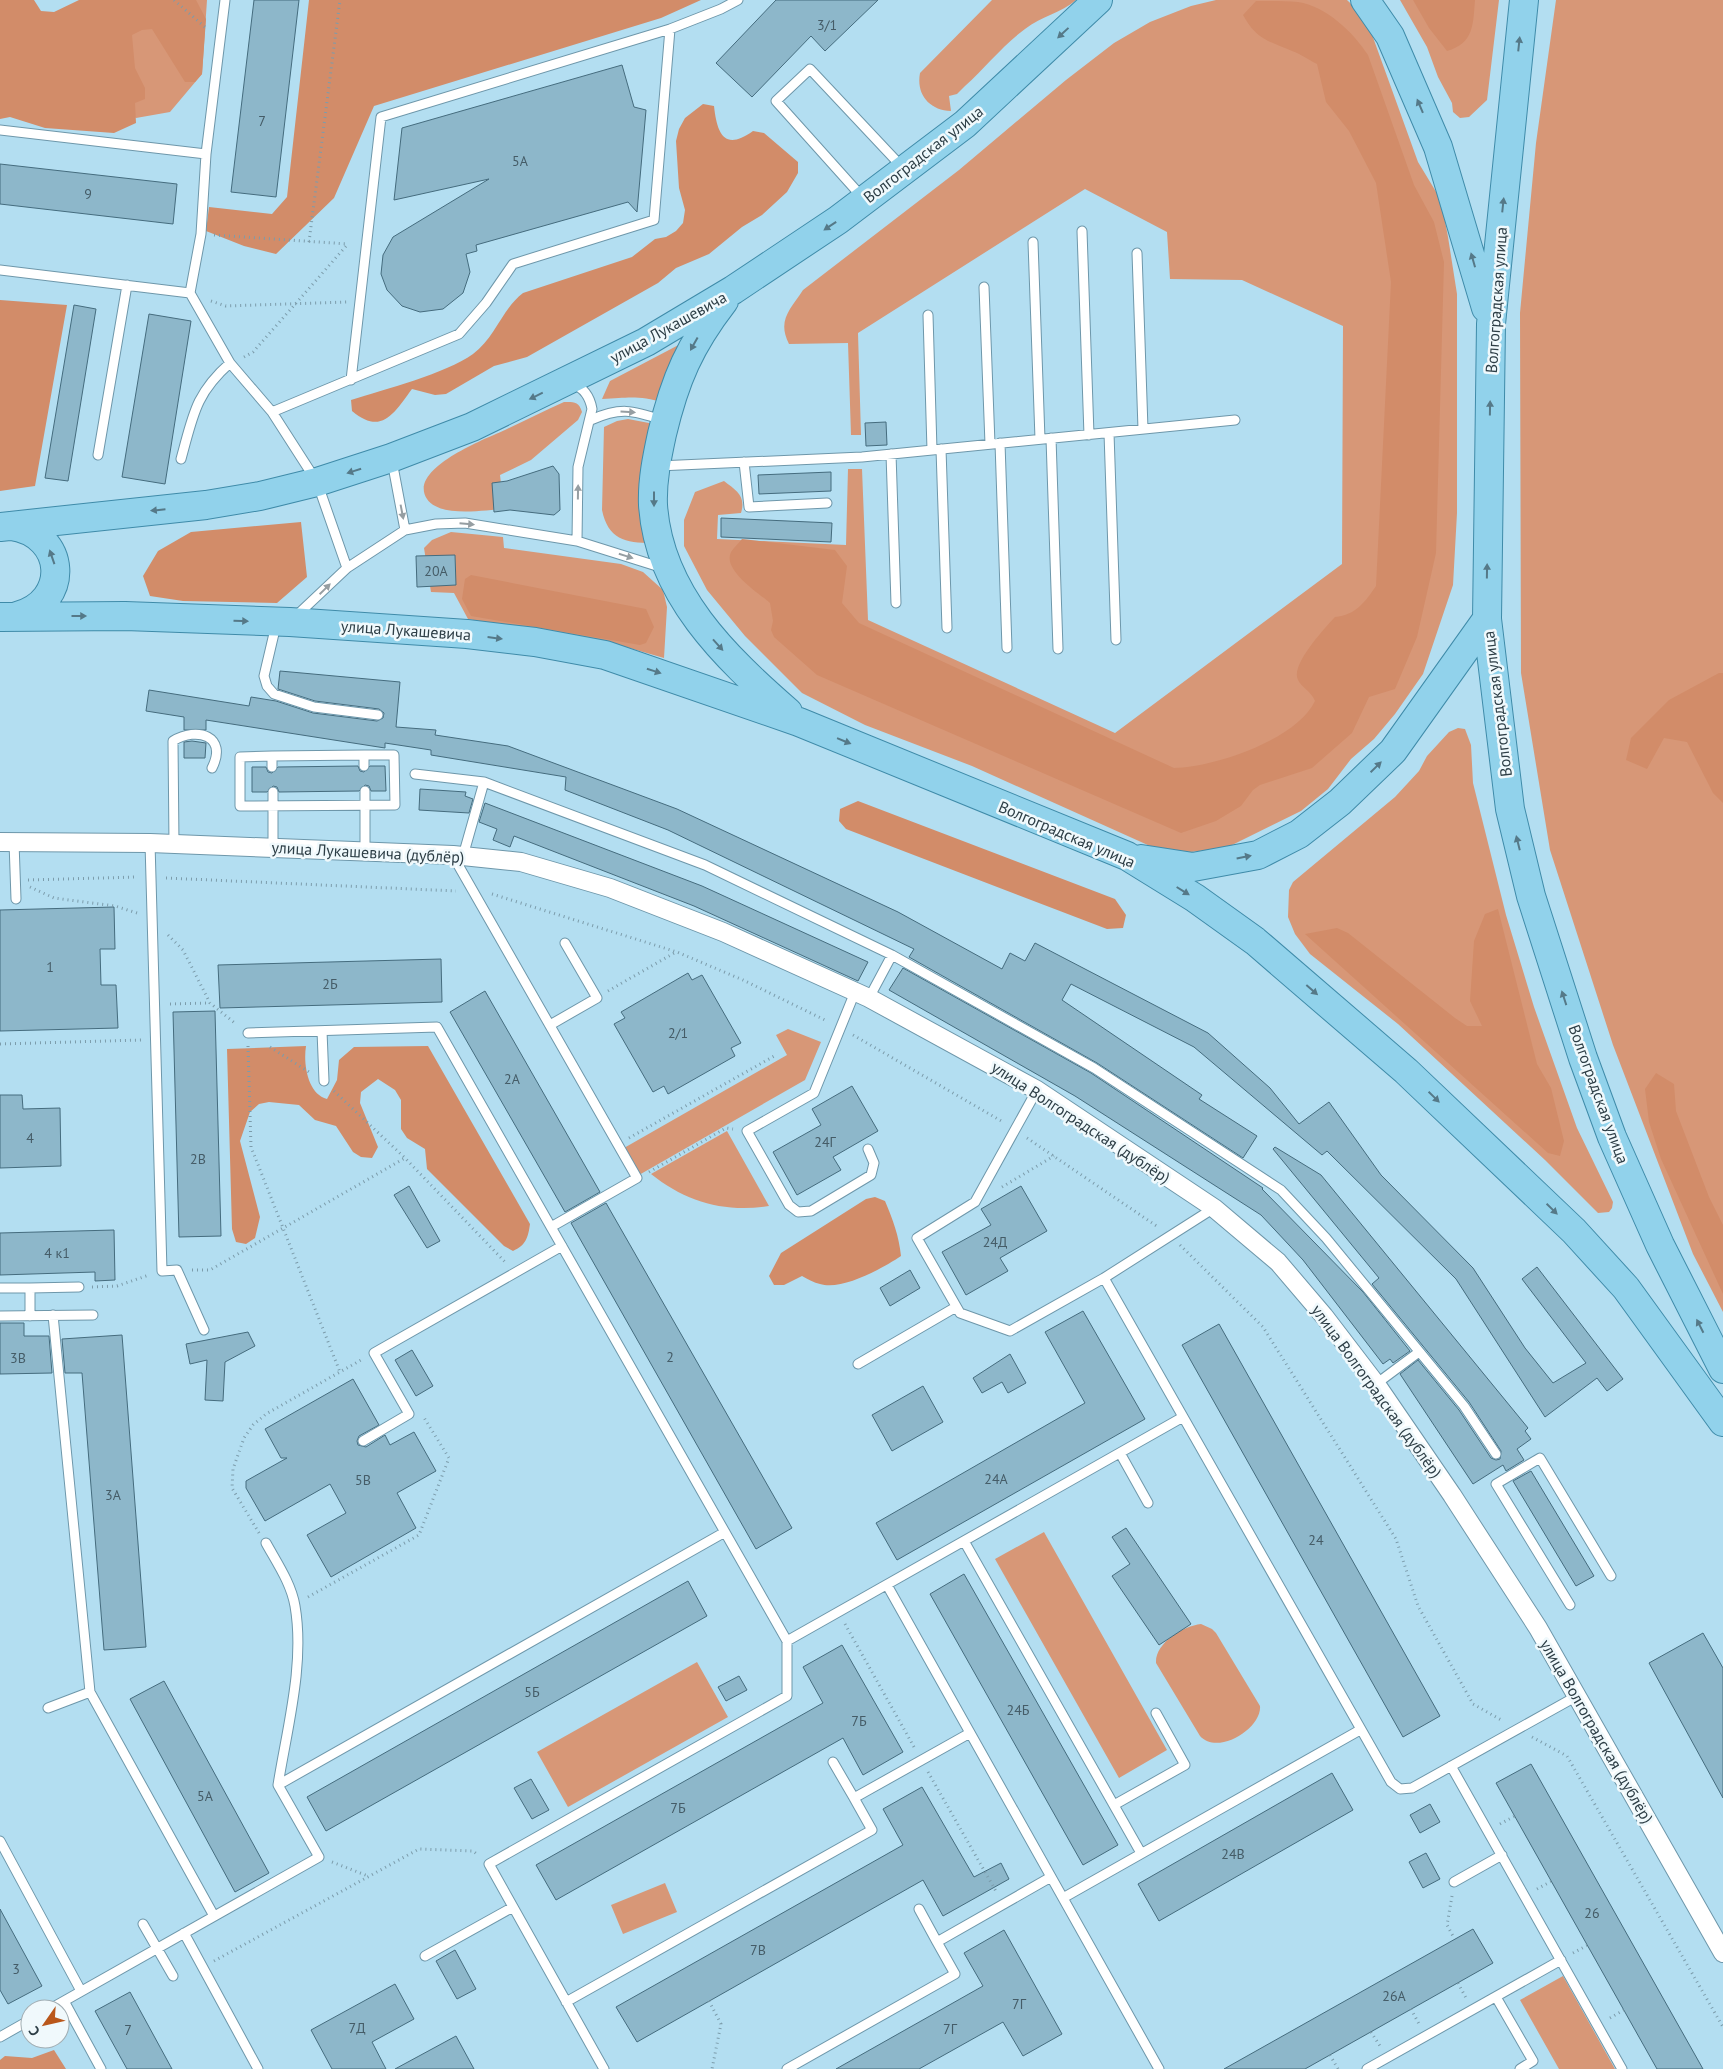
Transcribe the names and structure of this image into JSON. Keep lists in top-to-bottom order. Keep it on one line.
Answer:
{"streets":{"main road":["Волгоградская улица","улица Лукашевича"],"street":["улица Лукашевича (дублёр)","улица Волгоградская (дублёр)"]},"crossings":[["Волгоградская улица","улица Лукашевича"],["улица Лукашевича (дублёр)","улица Волгоградская (дублёр)"]],"house_numbers":["3/1","7","5А","9","20А","1","2Б","2/1","2А","4","24Г","2В","24Д","4 к1","2","3В","24А","5В","3А","24","5Б","24Б","7Б","5А","7Б","24В","26","7В","3","26А","7Г","7Д","7Г","7"],"north":"bottom left"}
